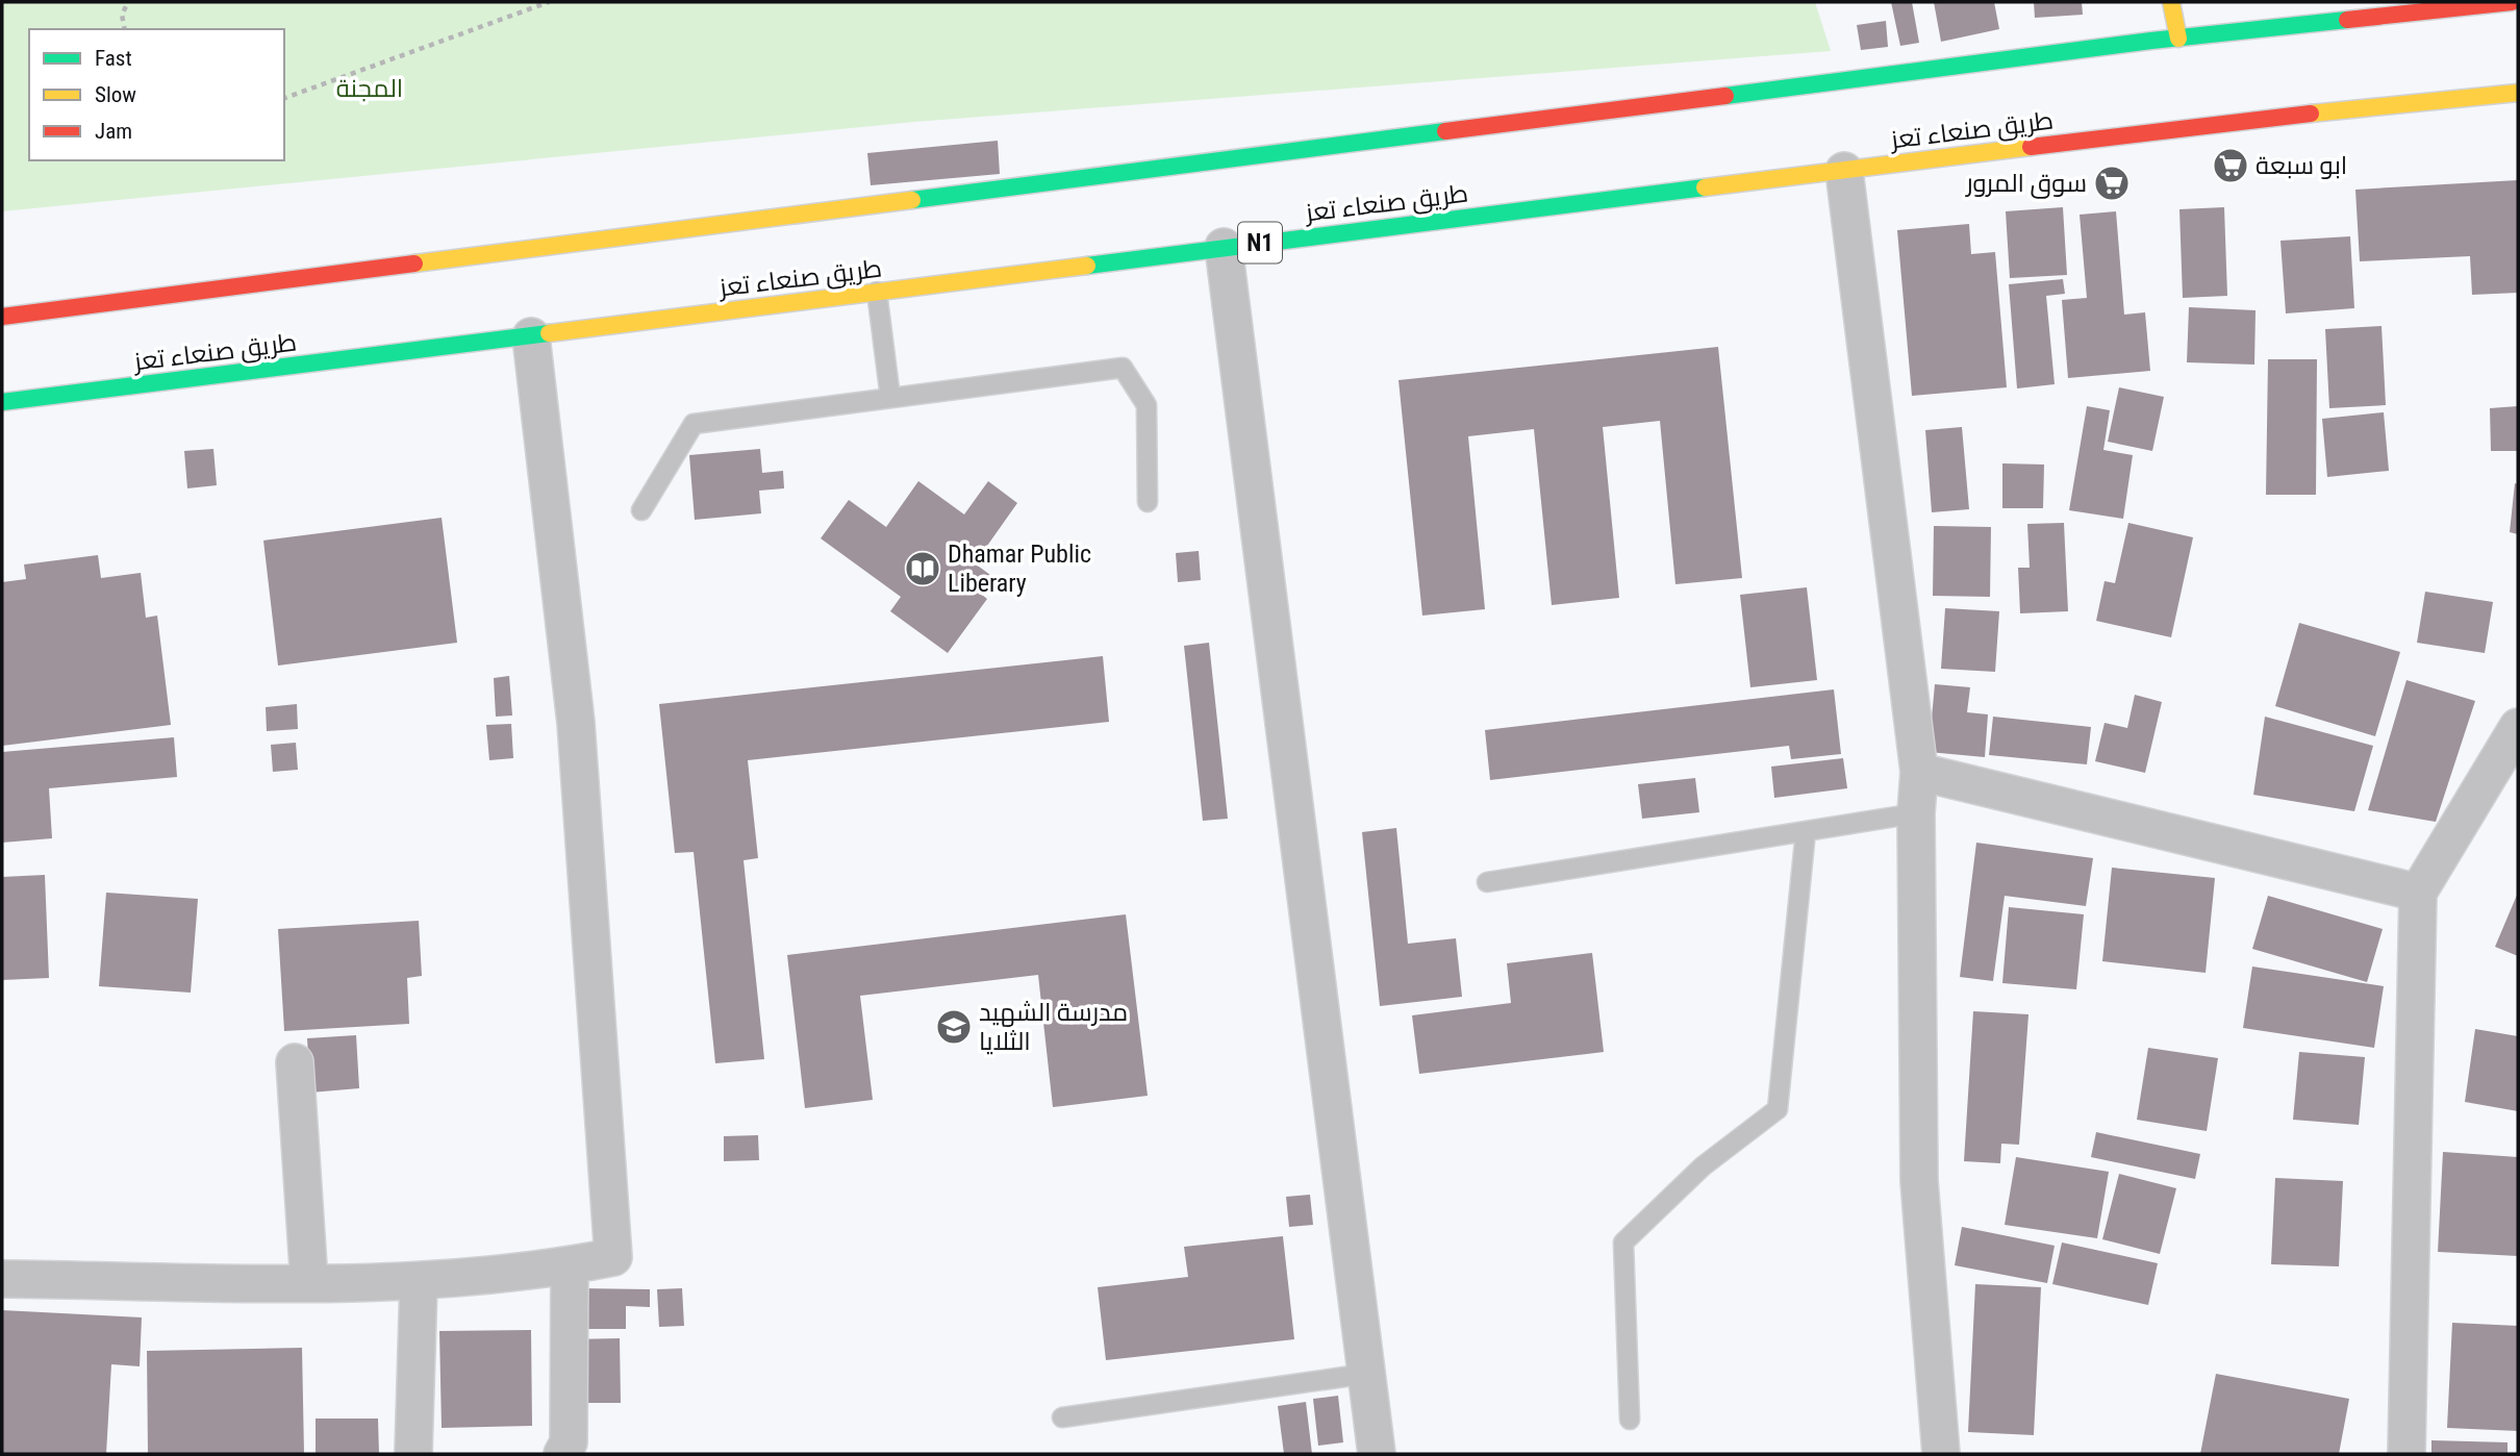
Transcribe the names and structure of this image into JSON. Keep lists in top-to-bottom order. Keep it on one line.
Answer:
{"streets":{"main road":["طريق صنعاء تعز","N1"]},"parks":["المجنة"],"places":{"supermarket":["ابو سبعة","سوق المرور"],"library":["Dhamar Public Liberary"],"school or university":["مدرسة الشهيد الثلايا"]},"legend":["Fast","Slow","Jam"]}
